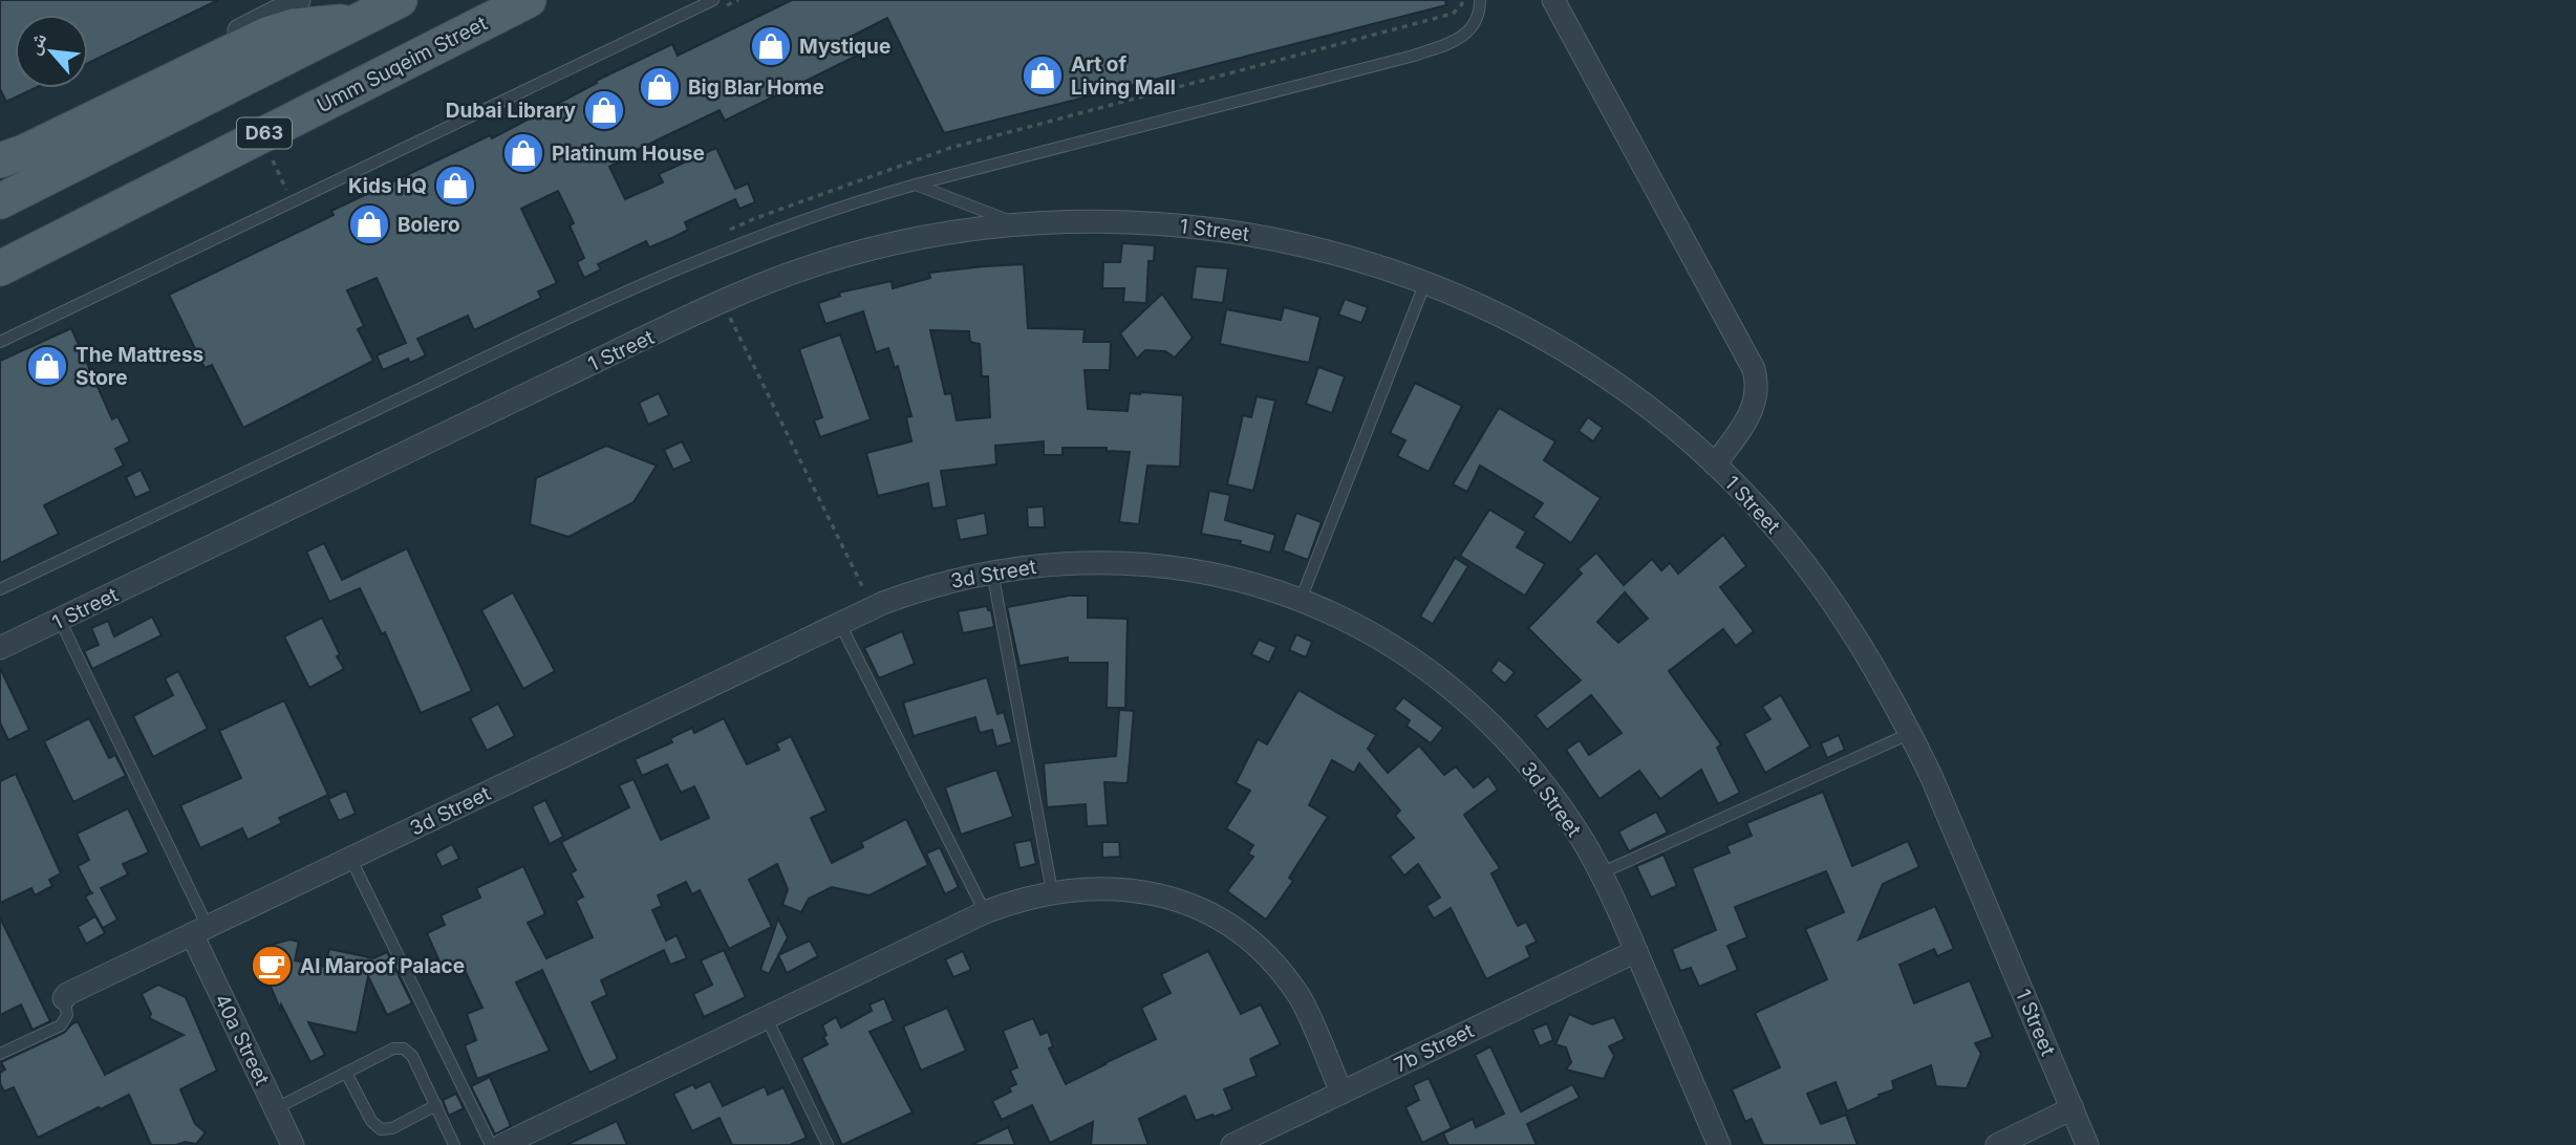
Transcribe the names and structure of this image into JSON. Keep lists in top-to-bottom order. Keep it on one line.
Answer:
{"streets":{"main road":["Umm Suqeim Street","D63"],"street":["1 Street","3d Street","40a Street","7b Street"]},"crossings":[["3d Street","40a Street"],["3d Street","7b Street"]],"places":{"shop":["Mystique","Art of Living Mall","Big Blar Home","Dubai Library","Platinum House","Kids HQ","Bolero","The Mattress Store"],"cafe":["Al Maroof Palace"]},"north":"top left"}
